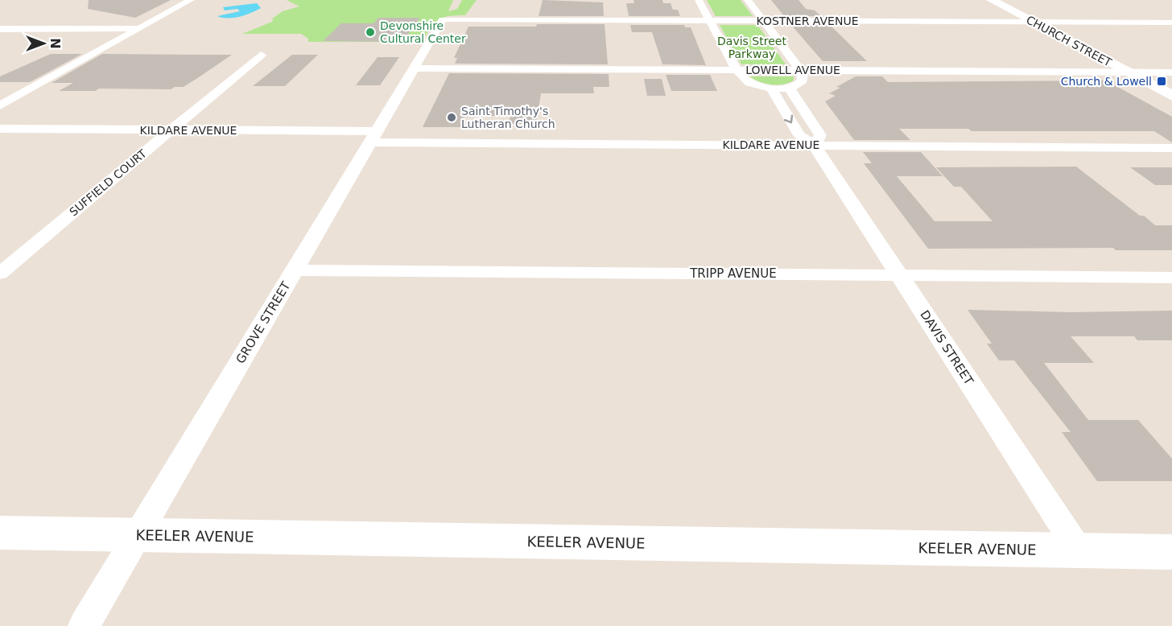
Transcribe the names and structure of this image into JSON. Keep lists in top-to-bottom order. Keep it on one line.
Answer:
{"streets":{"street":["KOSTNER AVENUE","CHURCH STREET","LOWELL AVENUE","KILDARE AVENUE","SUFFIELD COURT","TRIPP AVENUE","GROVE STREET","DAVIS STREET","KEELER AVENUE"]},"crossings":[["KOSTNER AVENUE","CHURCH STREET"],["KOSTNER AVENUE","GROVE STREET"],["CHURCH STREET","LOWELL AVENUE"],["LOWELL AVENUE","GROVE STREET"],["KILDARE AVENUE","SUFFIELD COURT"],["KILDARE AVENUE","GROVE STREET"],["KILDARE AVENUE","DAVIS STREET"],["TRIPP AVENUE","GROVE STREET"],["TRIPP AVENUE","DAVIS STREET"],["GROVE STREET","KEELER AVENUE"],["DAVIS STREET","KEELER AVENUE"]],"parks":["Davis Street Parkway"],"places":{"other":["Devonshire Cultural Center","Saint Timothy's Lutheran Church"],"transit":["Church & Lowell"]},"north":"right"}
